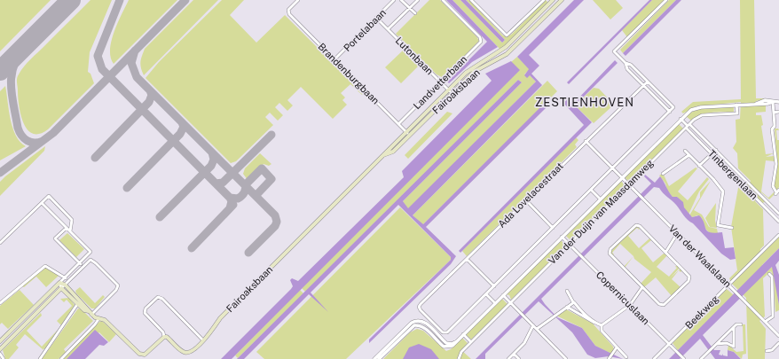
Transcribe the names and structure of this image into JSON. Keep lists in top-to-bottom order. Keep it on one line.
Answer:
{"streets":{"main road":["Fairoaksbaan"],"street":["Portelabaan","Lutonbaan","Brandenburgbaan","Landvetterbaan","Tinbergenlaan","Ada Lovelacestraat","Van der Duijn van Maasdamweg","Van der Waalslaan","Copernicuslaan","Beekweg"]},"crossings":[["Portelabaan","Lutonbaan"],["Portelabaan","Brandenburgbaan"],["Lutonbaan","Landvetterbaan"],["Lutonbaan","Fairoaksbaan"],["Brandenburgbaan","Landvetterbaan"],["Brandenburgbaan","Fairoaksbaan"],["Tinbergenlaan","Van der Duijn van Maasdamweg"],["Ada Lovelacestraat","Van der Waalslaan"],["Van der Duijn van Maasdamweg","Van der Waalslaan"],["Van der Duijn van Maasdamweg","Copernicuslaan"],["Van der Waalslaan","Beekweg"],["Copernicuslaan","Beekweg"]],"districts":["ZESTIENHOVEN"]}
